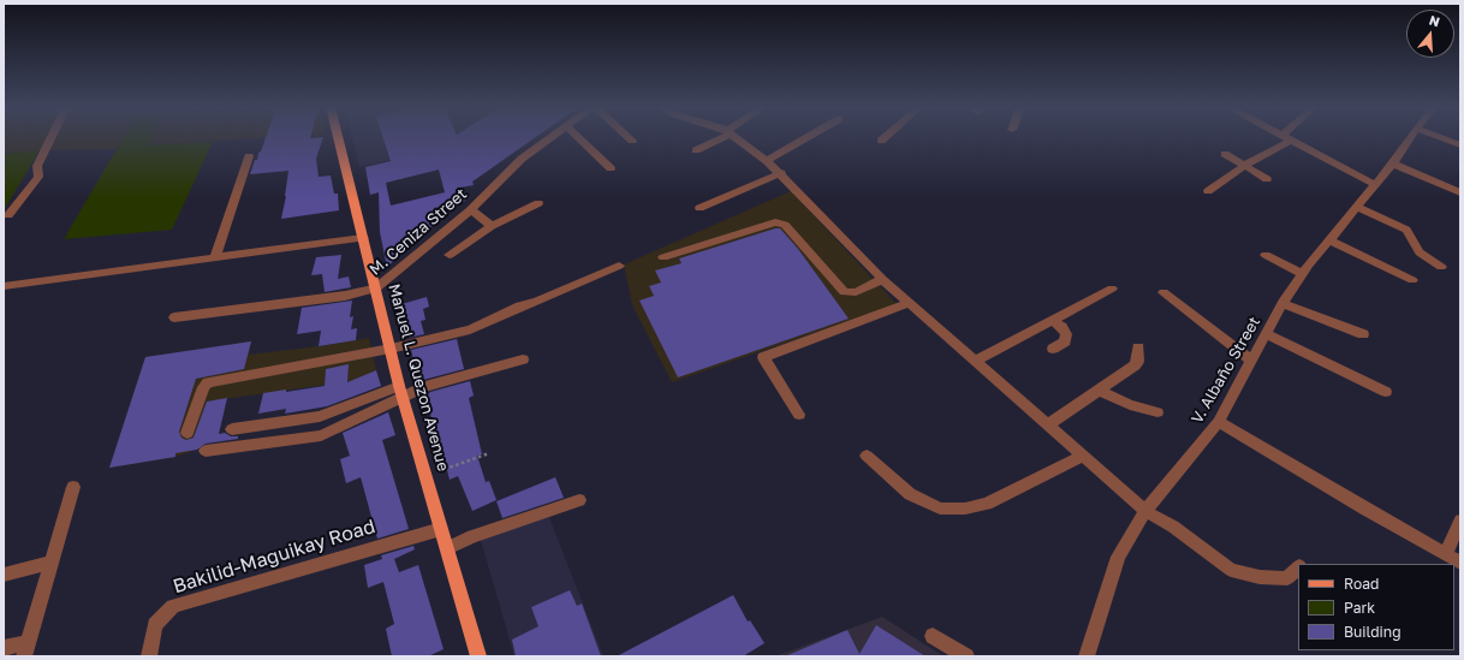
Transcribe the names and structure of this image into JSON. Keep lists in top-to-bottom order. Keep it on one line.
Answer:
{"streets":{"main road":["Manuel L. Quezon Avenue"],"street":["M. Ceniza Street","V. Albaño Street","Bakilid-Maguikay Road"]},"crossings":[["M. Ceniza Street","Manuel L. Quezon Avenue"],["Manuel L. Quezon Avenue","Bakilid-Maguikay Road"]],"legend":["Road","Park","Building"],"north":"top"}
